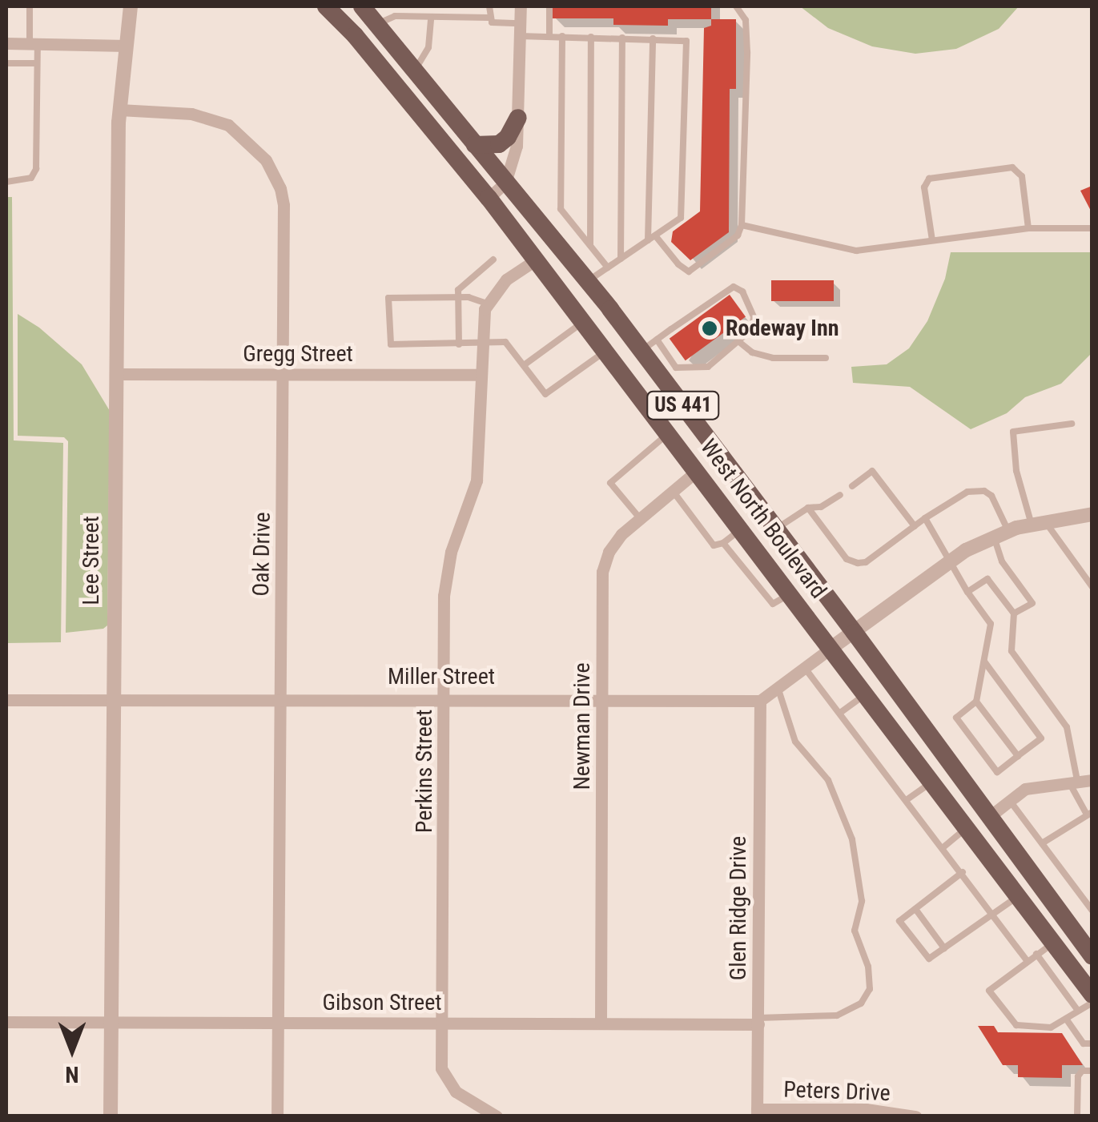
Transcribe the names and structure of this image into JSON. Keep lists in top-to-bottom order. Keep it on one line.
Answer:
{"streets":{"main road":["US 441","West North Boulevard"],"street":["Gregg Street","Oak Drive","Lee Street","Miller Street","Newman Drive","Perkins Street","Glen Ridge Drive","Gibson Street","Peters Drive"]},"crossings":[["Gregg Street","Oak Drive"],["Gregg Street","Lee Street"],["Gregg Street","Perkins Street"],["West North Boulevard","Newman Drive"],["Oak Drive","Lee Street"],["Oak Drive","Miller Street"],["Oak Drive","Gibson Street"],["Lee Street","Miller Street"],["Lee Street","Gibson Street"],["Miller Street","Newman Drive"],["Miller Street","Perkins Street"],["Miller Street","Glen Ridge Drive"],["Newman Drive","Gibson Street"],["Perkins Street","Gibson Street"],["Glen Ridge Drive","Gibson Street"],["Glen Ridge Drive","Peters Drive"]],"places":["Rodeway Inn"],"north":"bottom"}
